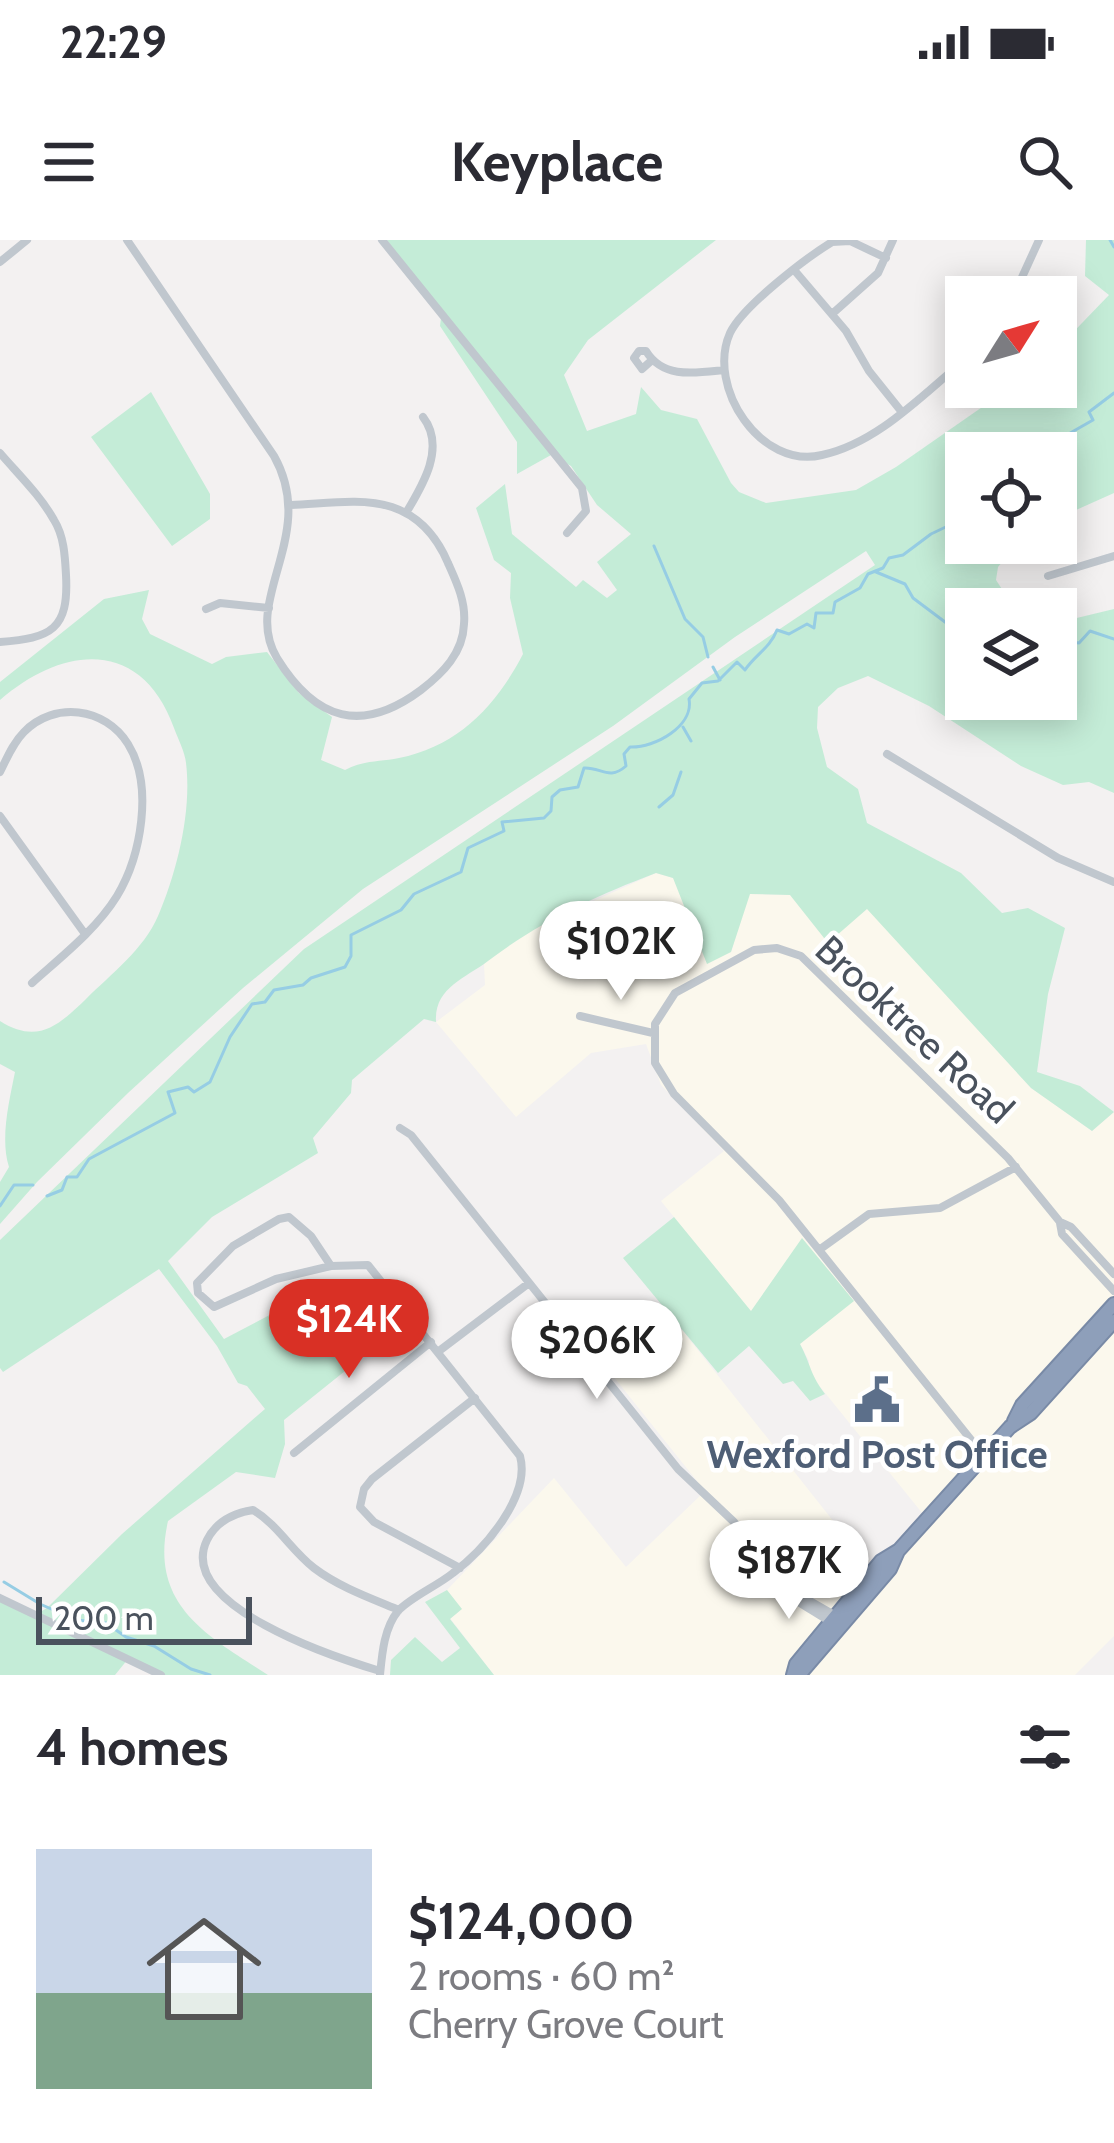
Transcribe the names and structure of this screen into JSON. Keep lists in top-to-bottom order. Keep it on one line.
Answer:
{"streets":{"street":["Brooktree Road"]},"places":{"public building":["Wexford Post Office"]},"scale_bar":"200 m","north":"top right","page":{"status":"22:29","header":"Keyplace","price":["$102K","$124K","$206K","$187K"],"scale":"200 m","heading":"4 homes","list":[{"name":"$124,000","note":"2 rooms · 60 m² · Cherry Grove Court"}]}}
